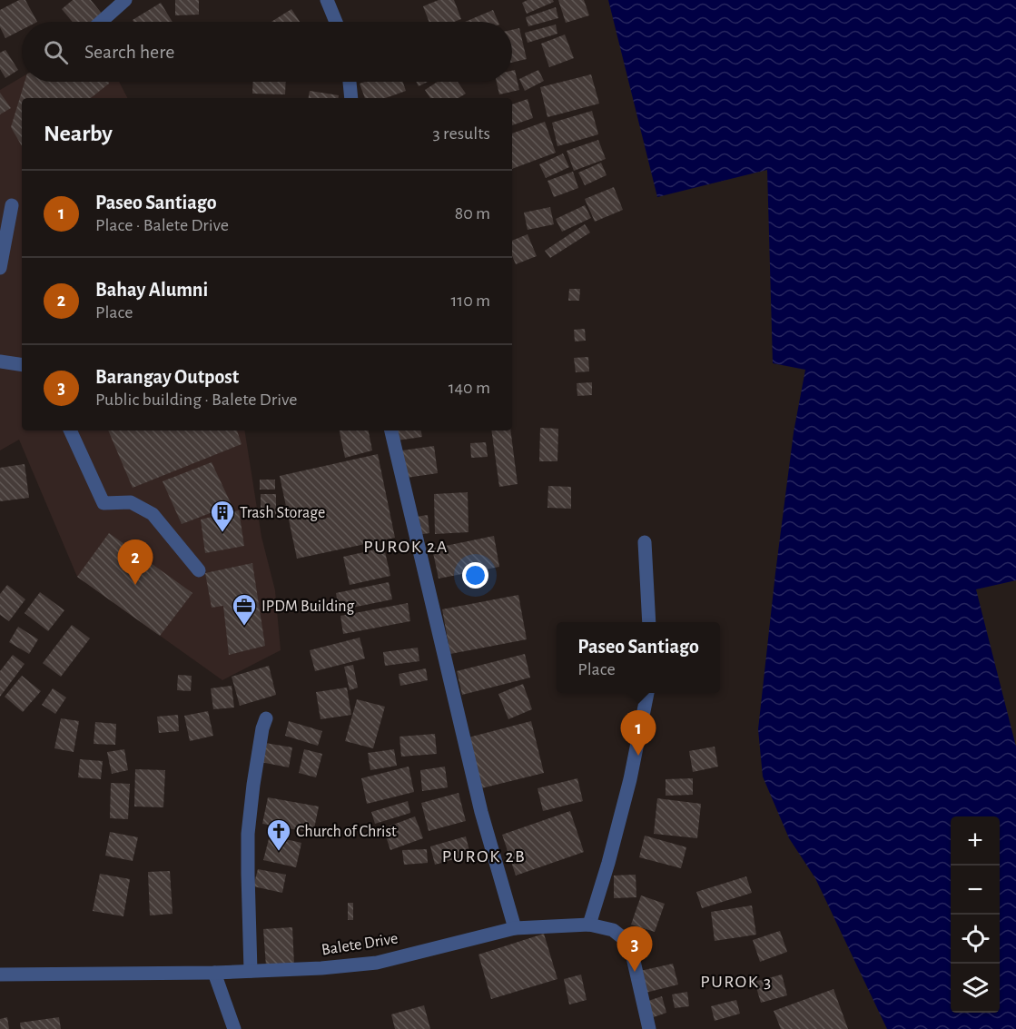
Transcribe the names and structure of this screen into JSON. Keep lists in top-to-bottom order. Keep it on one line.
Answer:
{"streets":{"street":["Balete Drive"]},"districts":["PUROK 2A","PUROK 2B","PUROK 3"],"places":{"building":["Trash Storage"],"office":["IPDM Building"],"church":["Church of Christ"]},"page":{"search":"Search here","heading":["Nearby","3 results"],"list":[{"mark":"1","name":"Paseo Santiago","note":"Place · Balete Drive","value":"80 m"},{"mark":"2","name":"Bahay Alumni","note":"Place","value":"110 m"},{"mark":"3","name":"Barangay Outpost","note":"Public building · Balete Drive","value":"140 m"}],"pins":["2","1","3"],"popup":["Paseo Santiago","Place"],"map_buttons":["+","−"]}}
